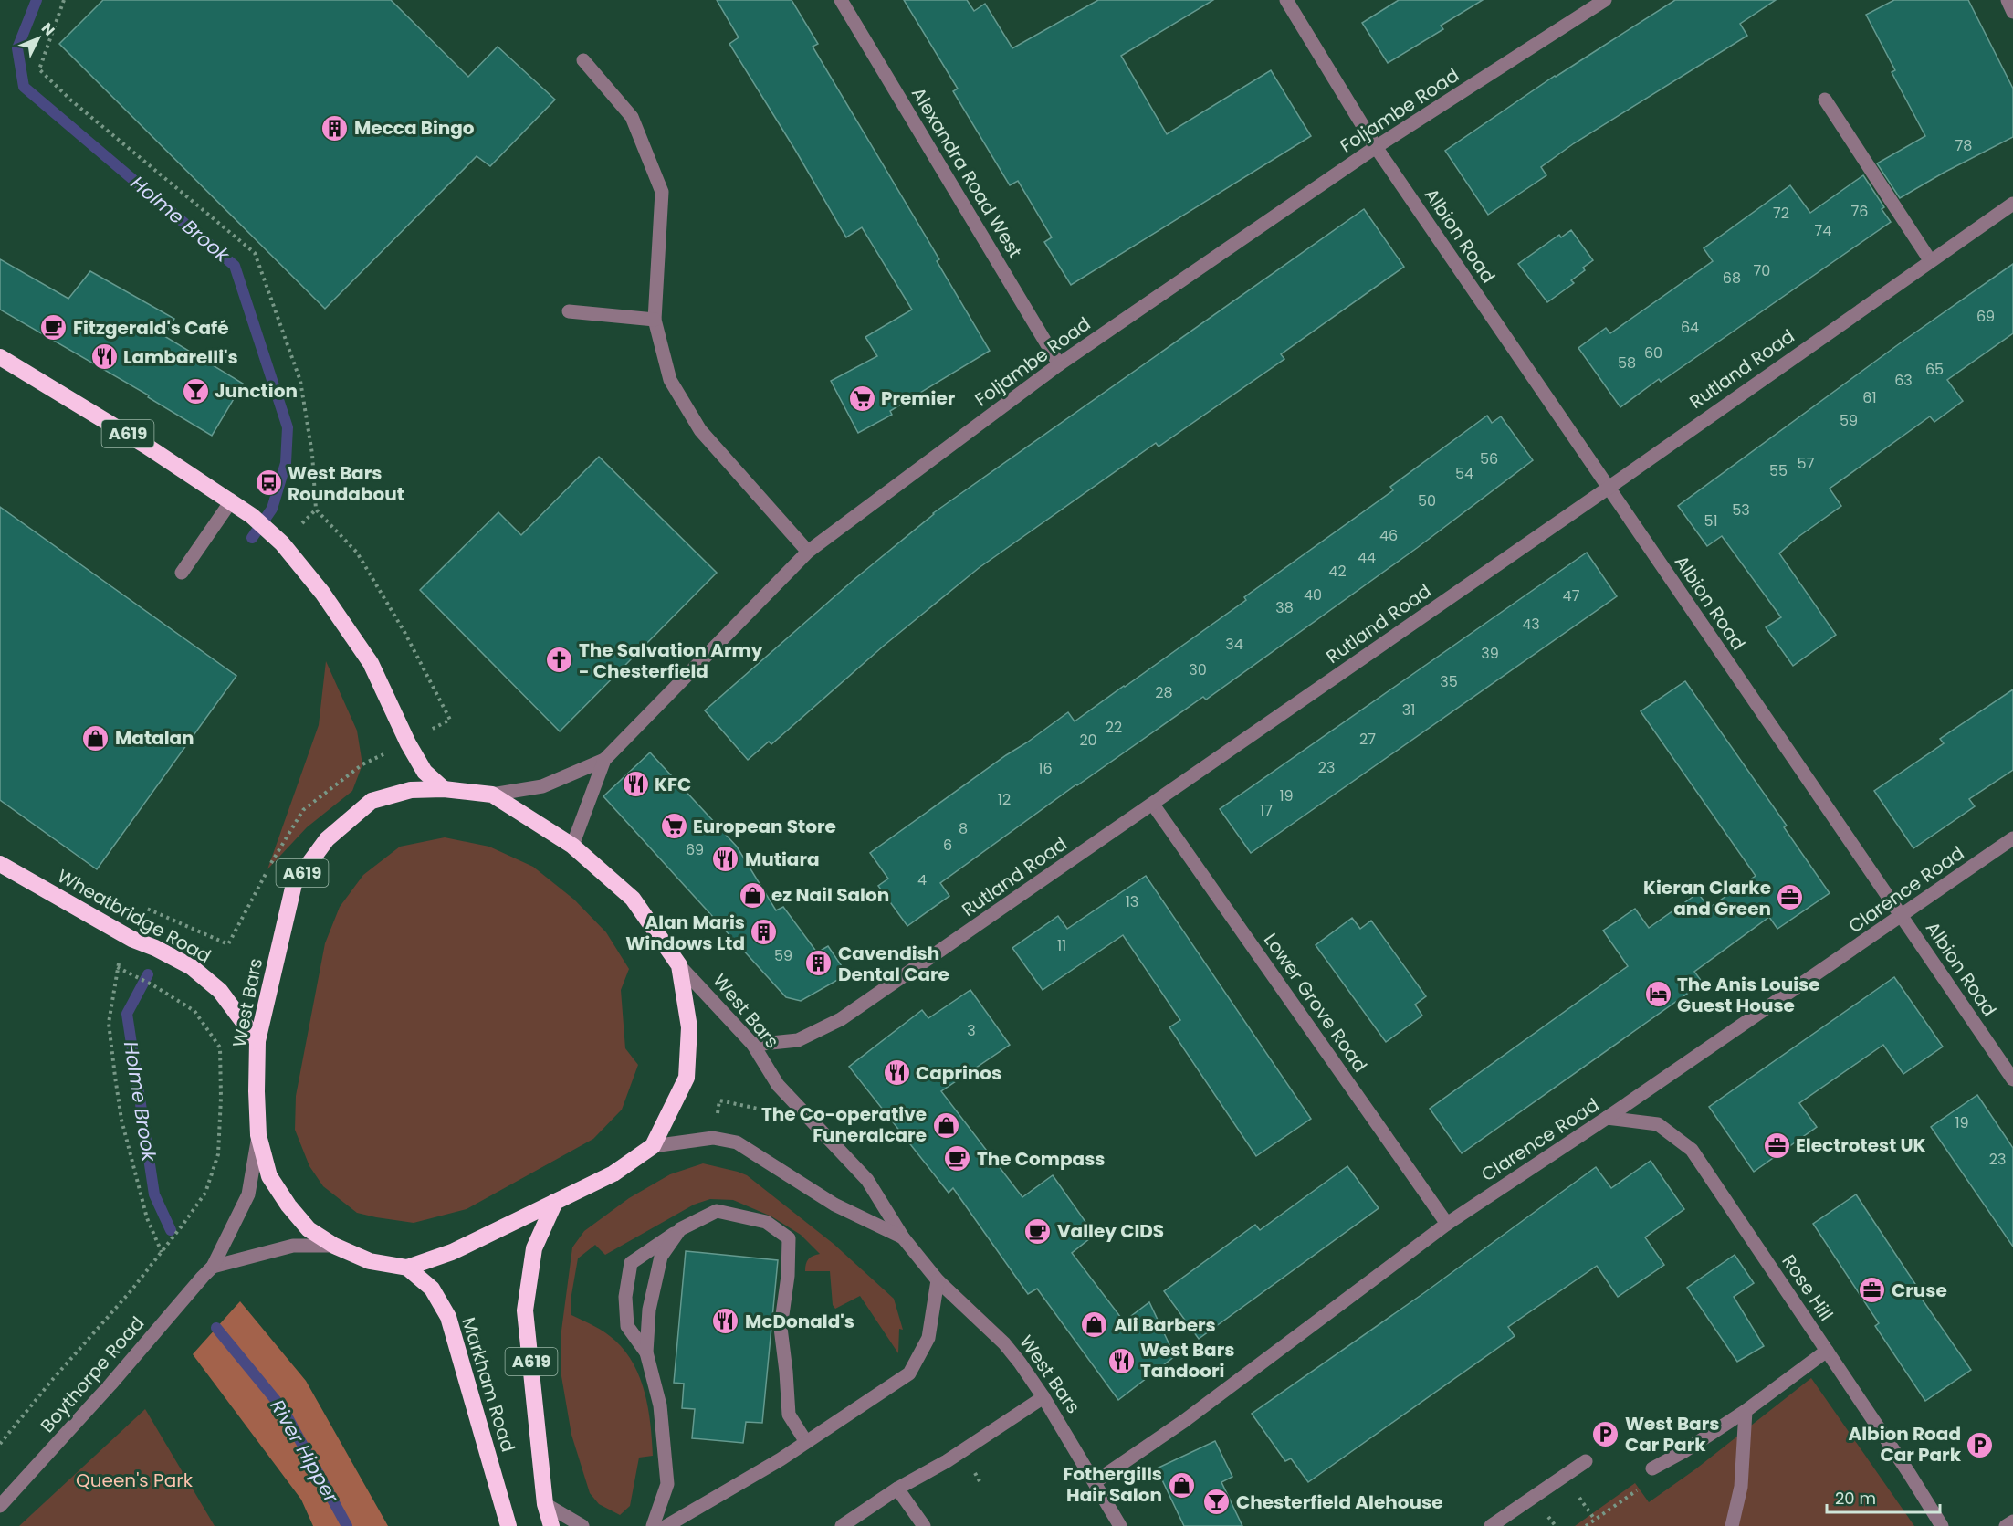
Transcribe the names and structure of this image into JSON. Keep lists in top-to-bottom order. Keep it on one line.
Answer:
{"streets":{"highway":["A619","Wheatbridge Road","West Bars","Markham Road"],"street":["Foljambe Road","Alexandra Road West","Albion Road","Rutland Road","Clarence Road","Lower Grove Road","Rose Hill","Boythorpe Road"]},"crossings":[["Foljambe Road","Alexandra Road West"],["Foljambe Road","Albion Road"],["Foljambe Road","West Bars"],["Albion Road","Rutland Road"],["Albion Road","Clarence Road"],["Rutland Road","West Bars"],["Rutland Road","Lower Grove Road"],["A619","West Bars"],["Clarence Road","West Bars"],["Clarence Road","Lower Grove Road"],["Clarence Road","Rose Hill"],["Wheatbridge Road","West Bars"],["West Bars","Boythorpe Road"],["West Bars","Markham Road"]],"water":["Holme Brook","River Hipper"],"parks":["Queen's Park"],"places":{"building":["Mecca Bingo","Alan Maris Windows Ltd","Cavendish Dental Care"],"cafe":["Fitzgerald's Café","The Compass","Valley CIDS"],"restaurant":["Lambarelli's","KFC","Mutiara","Caprinos","McDonald's","West Bars Tandoori"],"bar":["Junction","Chesterfield Alehouse"],"supermarket":["Premier","European Store"],"bus stop":["West Bars Roundabout"],"church":["The Salvation Army - Chesterfield"],"shop":["Matalan","ez Nail Salon","The Co-operative Funeralcare","Ali Barbers","Fothergills Hair Salon"],"office":["Kieran Clarke and Green","Electrotest UK","Cruse"],"hotel":["The Anis Louise Guest House"],"parking":["West Bars Car Park","Albion Road Car Park"]},"house_numbers":["78","76","72","74","70","68","69","64","60","58","65","63","61","59","56","57","55","54","50","53","51","46","44","42","40","47","38","43","34","39","30","35","28","31","22","27","20","23","16","19","12","17","8","6","69","4","13","11","59","3","19","23"],"scale_bar":"20 m","north":"top right"}
